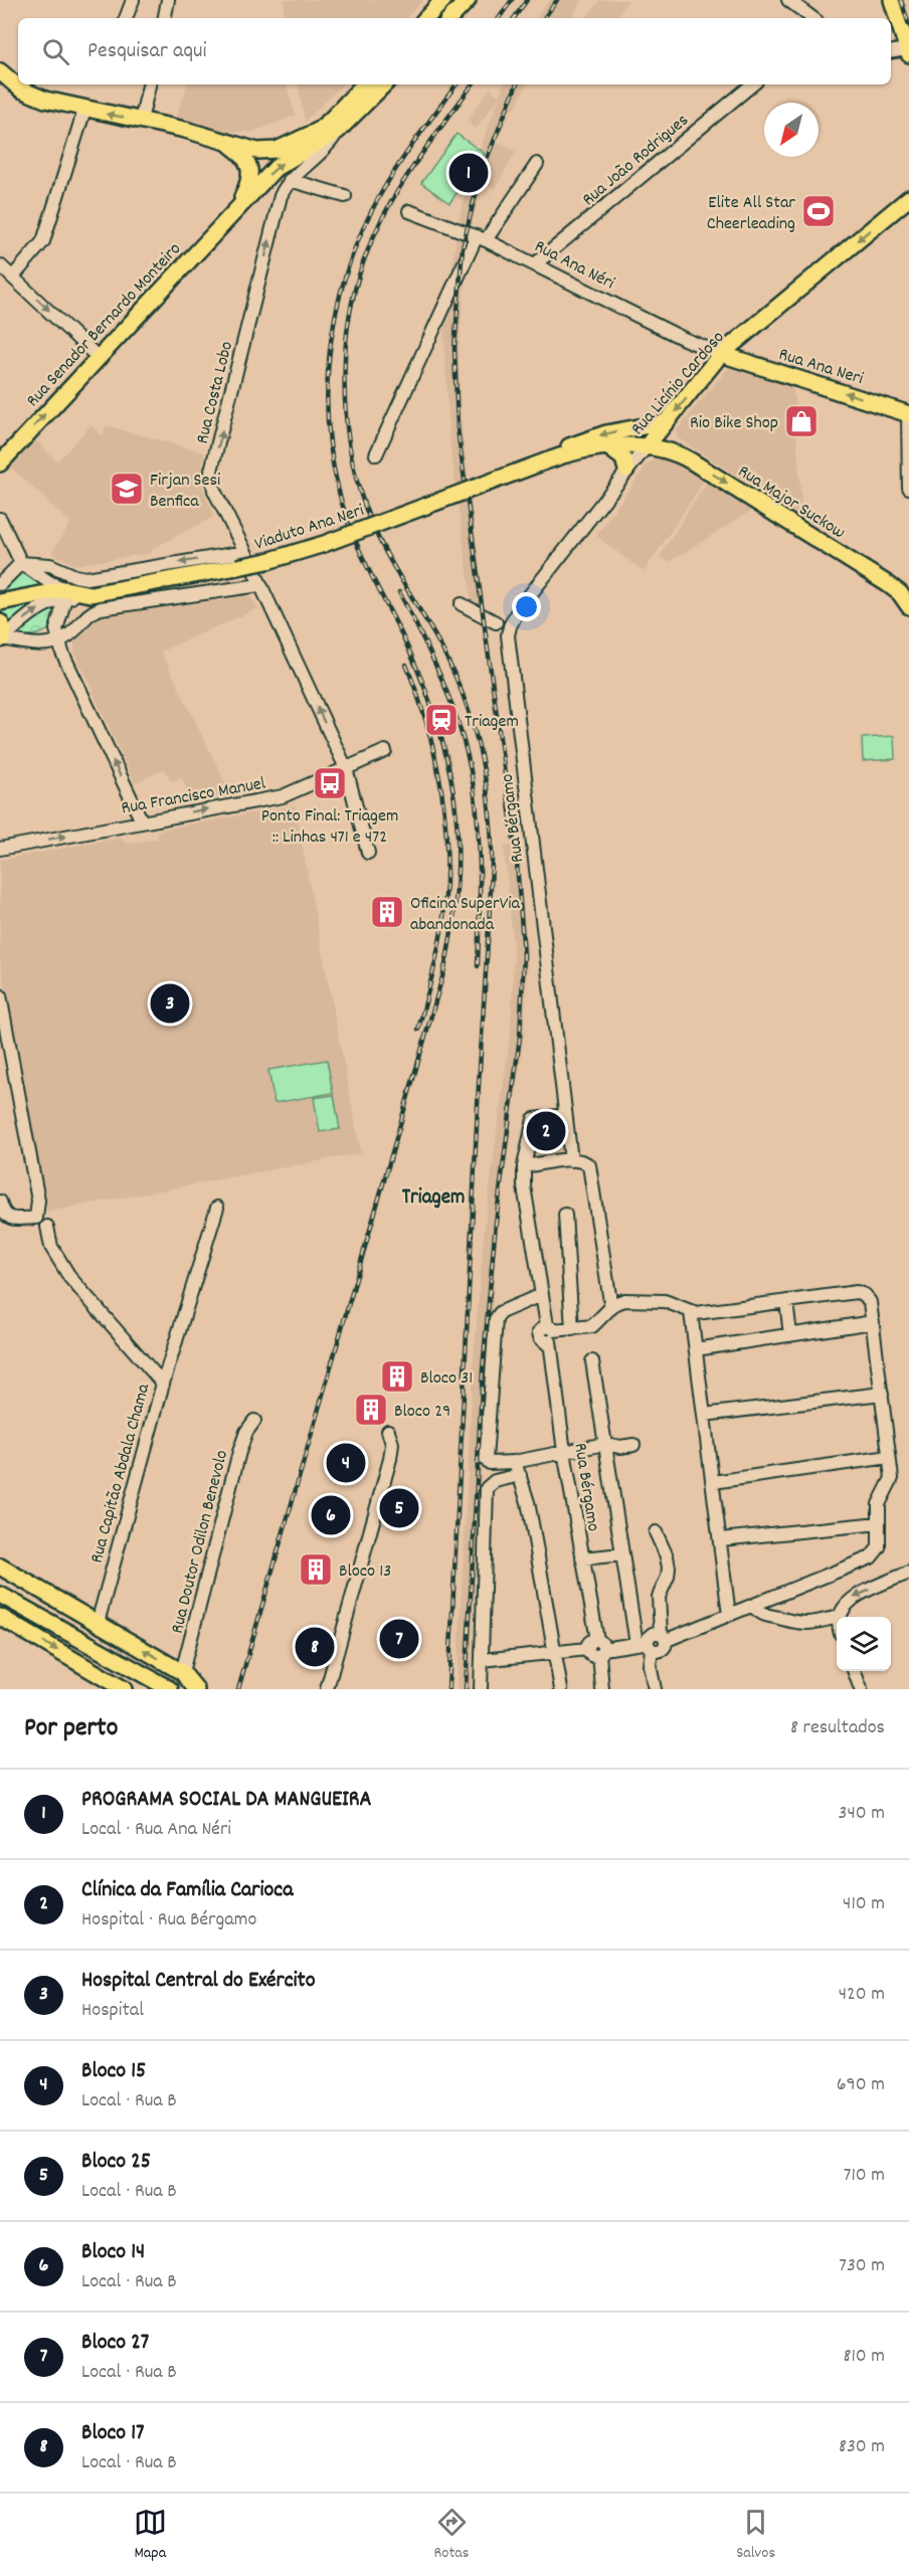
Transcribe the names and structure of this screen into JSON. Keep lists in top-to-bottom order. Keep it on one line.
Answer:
{"streets":{"main road":["Rua Senador Bernardo Monteiro","Rua Ana Neri","Rua Licínio Cardoso","Rua Major Suckow","Viaduto Ana Neri"],"street":["Rua João Rodrigues","Rua Ana Néri","Rua Costa Lobo","Rua Francisco Manuel","Rua Bérgamo","Rua Capitão Abdala Chama","Rua Doutor Odilon Benevolo"]},"crossings":[["Rua João Rodrigues","Rua Ana Néri"],["Rua Ana Néri","Rua Ana Neri"],["Rua Ana Néri","Rua Licínio Cardoso"],["Rua Ana Neri","Rua Licínio Cardoso"],["Rua Licínio Cardoso","Rua Major Suckow"],["Rua Licínio Cardoso","Viaduto Ana Neri"],["Rua Licínio Cardoso","Rua Bérgamo"],["Rua Costa Lobo","Rua Francisco Manuel"],["Rua Major Suckow","Viaduto Ana Neri"]],"one_way":["Rua Senador Bernardo Monteiro","Rua Ana Neri","Rua Licínio Cardoso","Rua Costa Lobo","Rua Major Suckow","Rua Francisco Manuel"],"districts":["Triagem"],"places":{"sports":["Elite All Star Cheerleading"],"shop":["Rio Bike Shop"],"school or university":["Firjan Sesi Benfica"],"station":["Triagem"],"bus stop":["Ponto Final: Triagem :: Linhas 471 e 472"],"building":["Oficina SuperVia abandonada","Bloco 31","Bloco 29","Bloco 13"]},"north":"bottom left","page":{"search":"Pesquisar aqui","pins":["1","3","2","4","5","6","7","8"],"heading":["Por perto","8 resultados"],"list":[{"mark":"1","name":"PROGRAMA SOCIAL DA MANGUEIRA","note":"Local · Rua Ana Néri","value":"340 m"},{"mark":"2","name":"Clínica da Família Carioca","note":"Hospital · Rua Bérgamo","value":"410 m"},{"mark":"3","name":"Hospital Central do Exército","note":"Hospital","value":"420 m"},{"mark":"4","name":"Bloco 15","note":"Local · Rua B","value":"690 m"},{"mark":"5","name":"Bloco 25","note":"Local · Rua B","value":"710 m"},{"mark":"6","name":"Bloco 14","note":"Local · Rua B","value":"730 m"},{"mark":"7","name":"Bloco 27","note":"Local · Rua B","value":"810 m"},{"mark":"8","name":"Bloco 17","note":"Local · Rua B","value":"830 m"}],"nav":["Mapa","Rotas","Salvos"]}}
